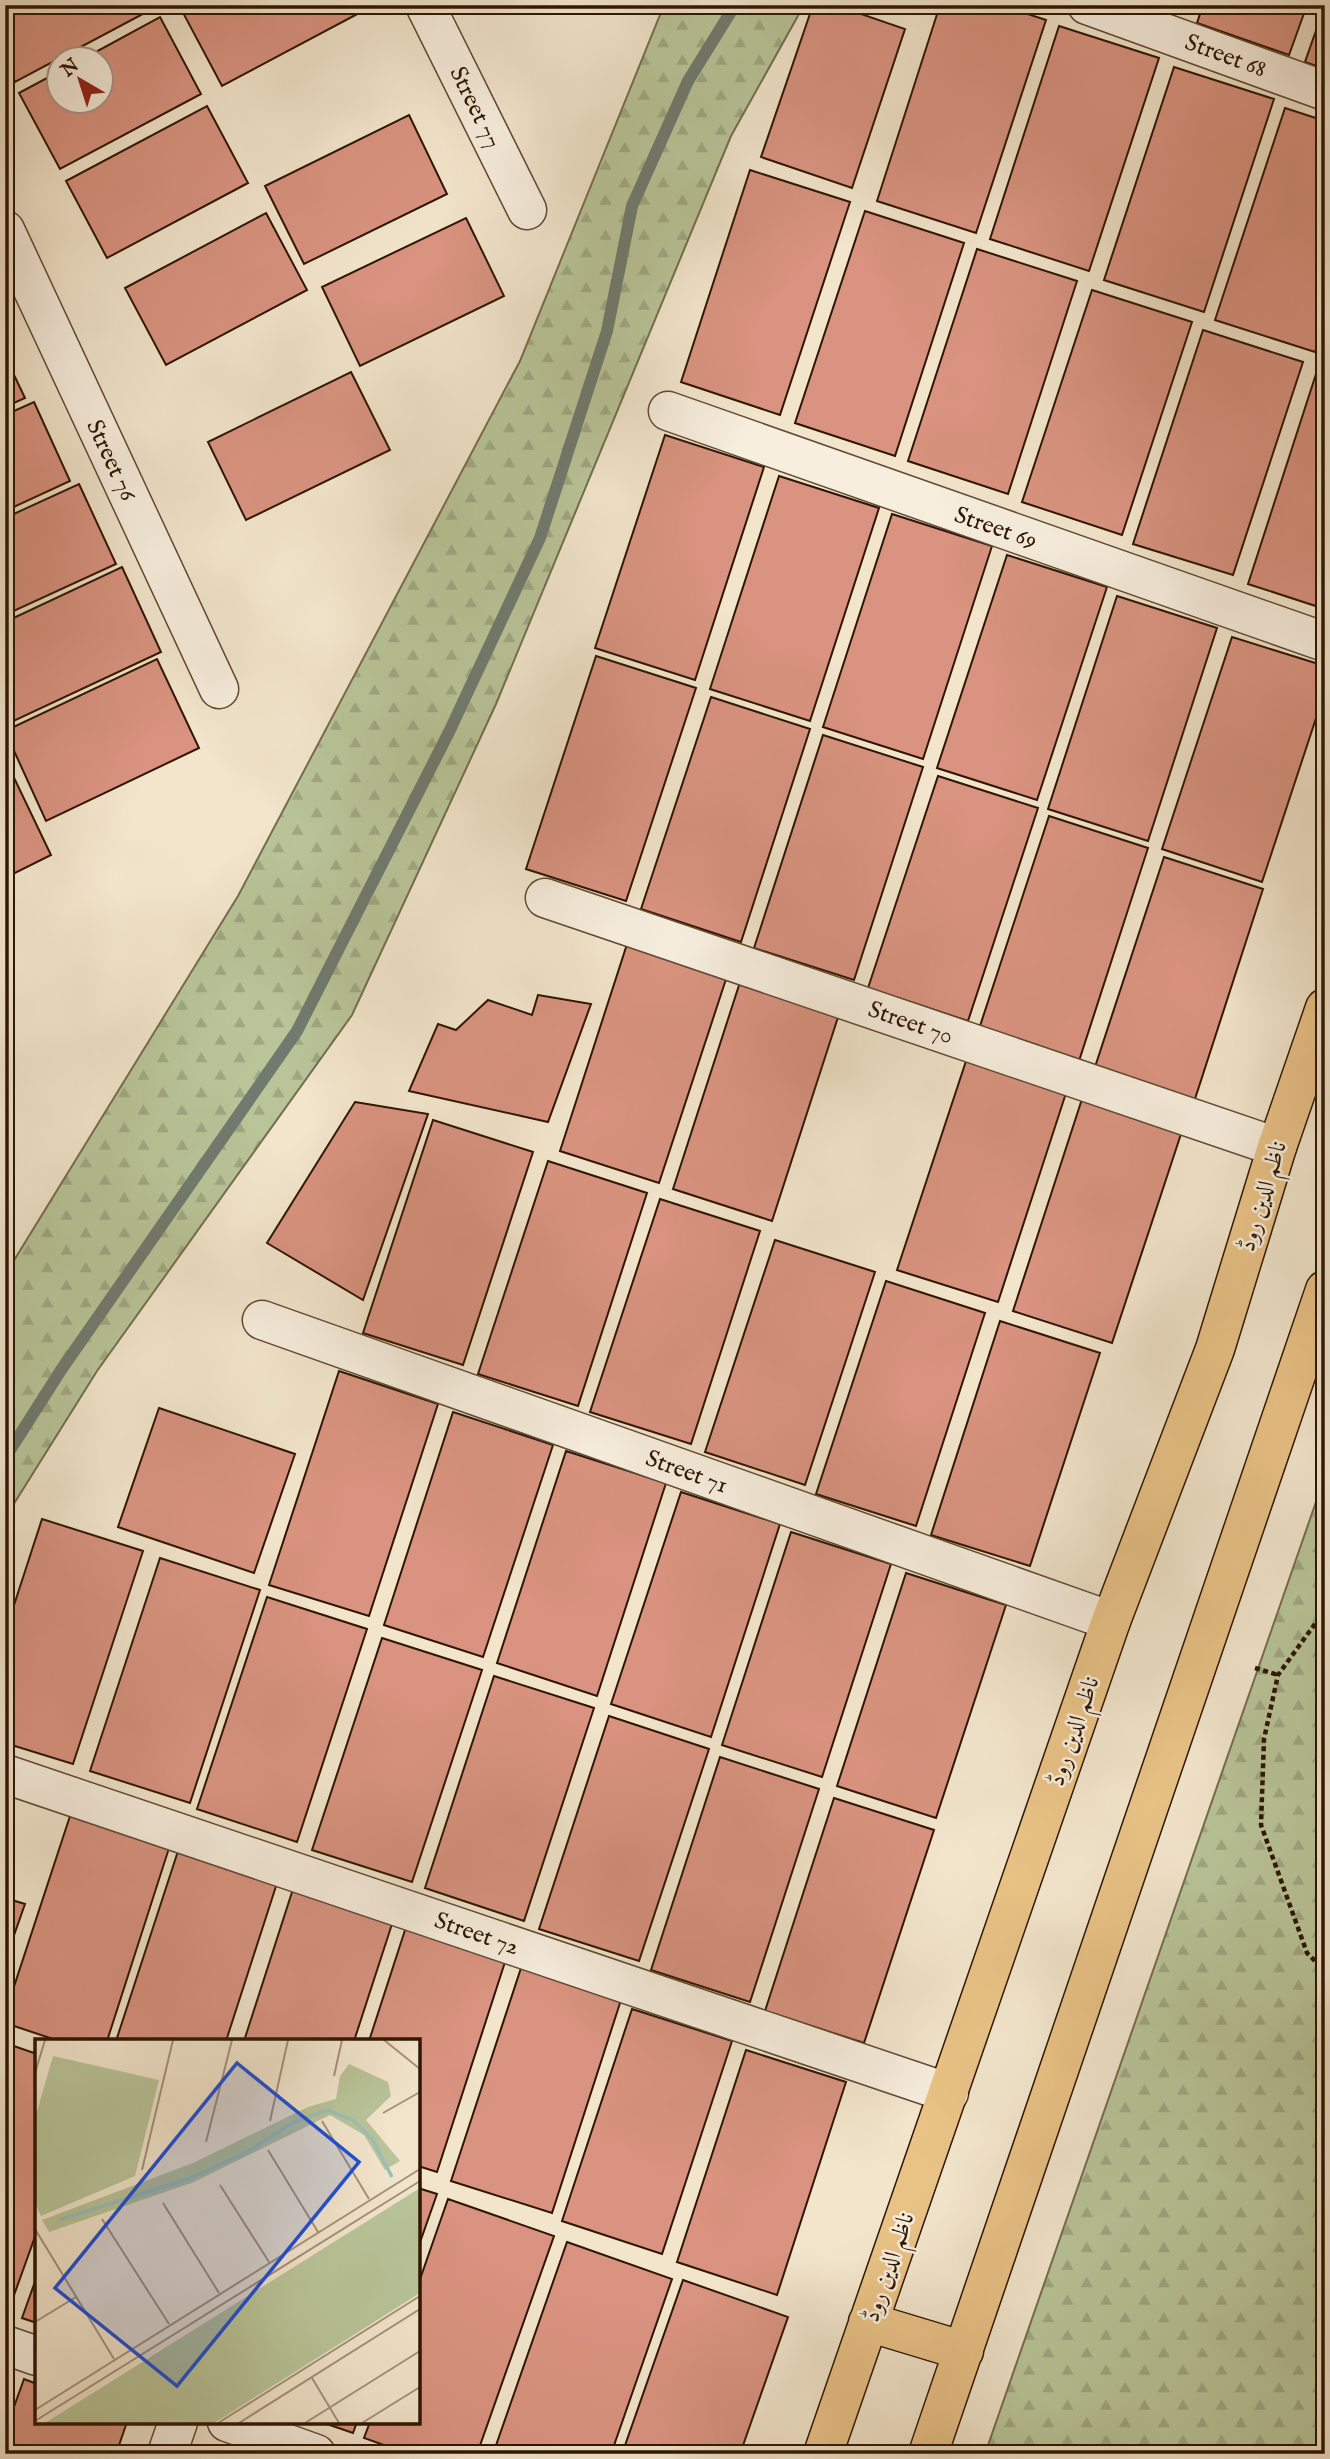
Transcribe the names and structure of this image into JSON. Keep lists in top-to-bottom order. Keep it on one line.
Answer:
{"streets":{"main road":["ناظم الدین روڈ"],"street":["Street 68","Street 77","Street 76","Street 69","Street 70","Street 71","Street 72"]},"crossings":[["Street 70","ناظم الدین روڈ"],["ناظم الدین روڈ","Street 71"],["ناظم الدین روڈ","Street 72"]],"north":"top left"}
